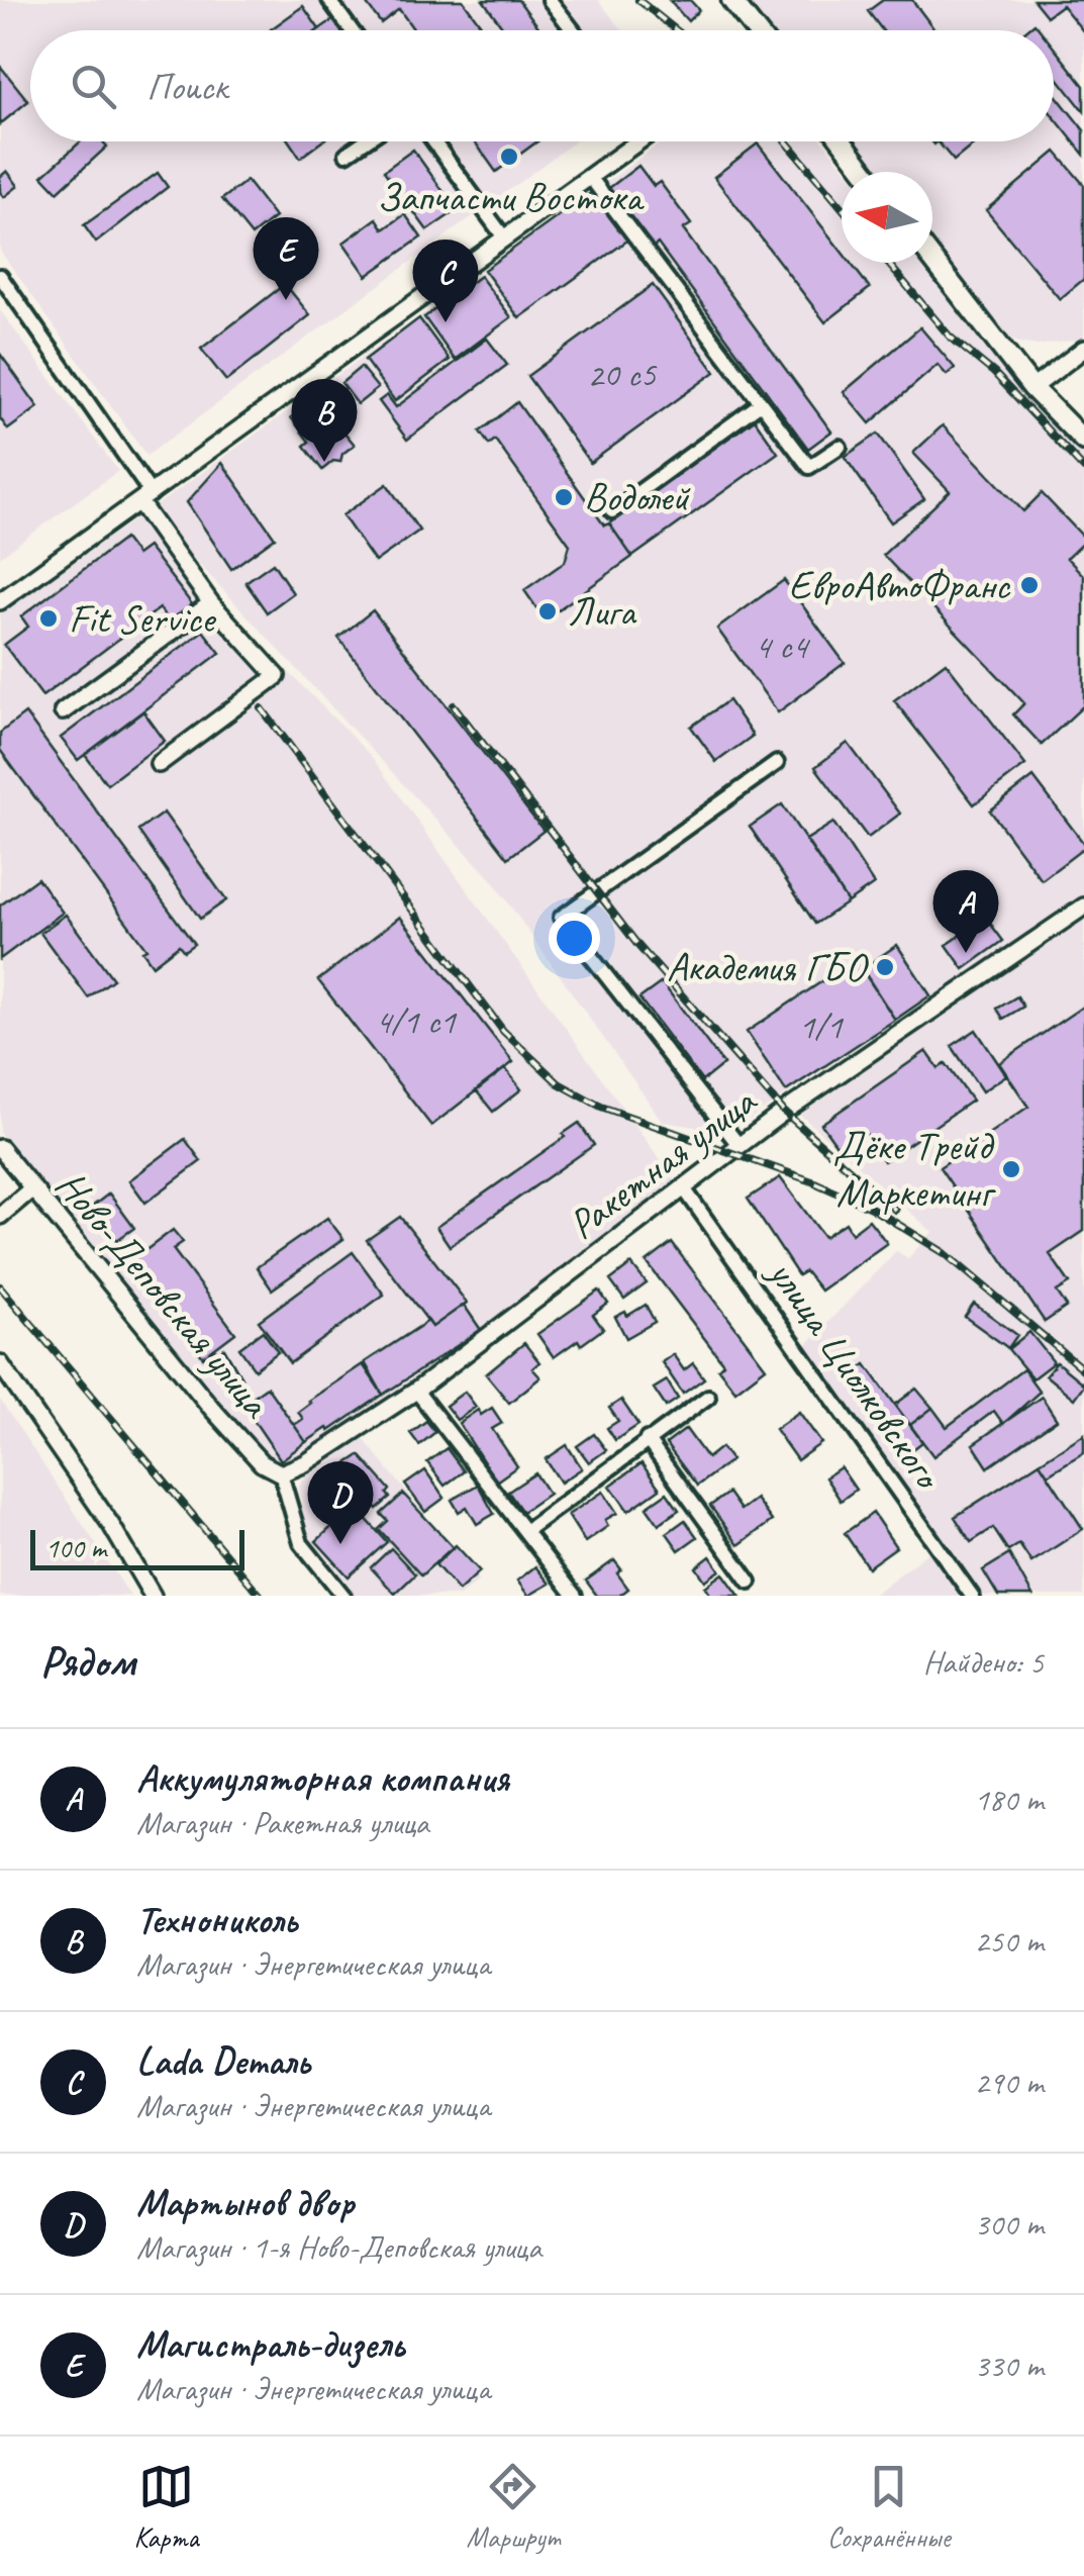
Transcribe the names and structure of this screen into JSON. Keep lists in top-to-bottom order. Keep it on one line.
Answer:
{"streets":{"street":["Ракетная улица","Ново-Деповская улица","улица Циолковского"]},"crossings":[["Ракетная улица","Ново-Деповская улица"],["Ракетная улица","улица Циолковского"]],"places":["Запчасти Востока","Водолей","ЕвроАвтоФранс","Лига","Fit Service","Академия ГБО","Дёке Трейд Маркетинг"],"house_numbers":["20 с5","4 с4","4/1 с1","1/1"],"scale_bar":"100 m","north":"left","page":{"search":"Поиск","pins":["E","C","B","A","D"],"scale":"100 m","heading":["Рядом","Найдено: 5"],"list":[{"mark":"A","name":"Аккумуляторная компания","note":"Магазин · Ракетная улица","value":"180 m"},{"mark":"B","name":"Технониколь","note":"Магазин · Энергетическая улица","value":"250 m"},{"mark":"C","name":"Lada Dеталь","note":"Магазин · Энергетическая улица","value":"290 m"},{"mark":"D","name":"Мартынов двор","note":"Магазин · 1-я Ново-Деповская улица","value":"300 m"},{"mark":"E","name":"Магистраль-дизель","note":"Магазин · Энергетическая улица","value":"330 m"}],"nav":["Карта","Маршрут","Сохранённые"]}}
